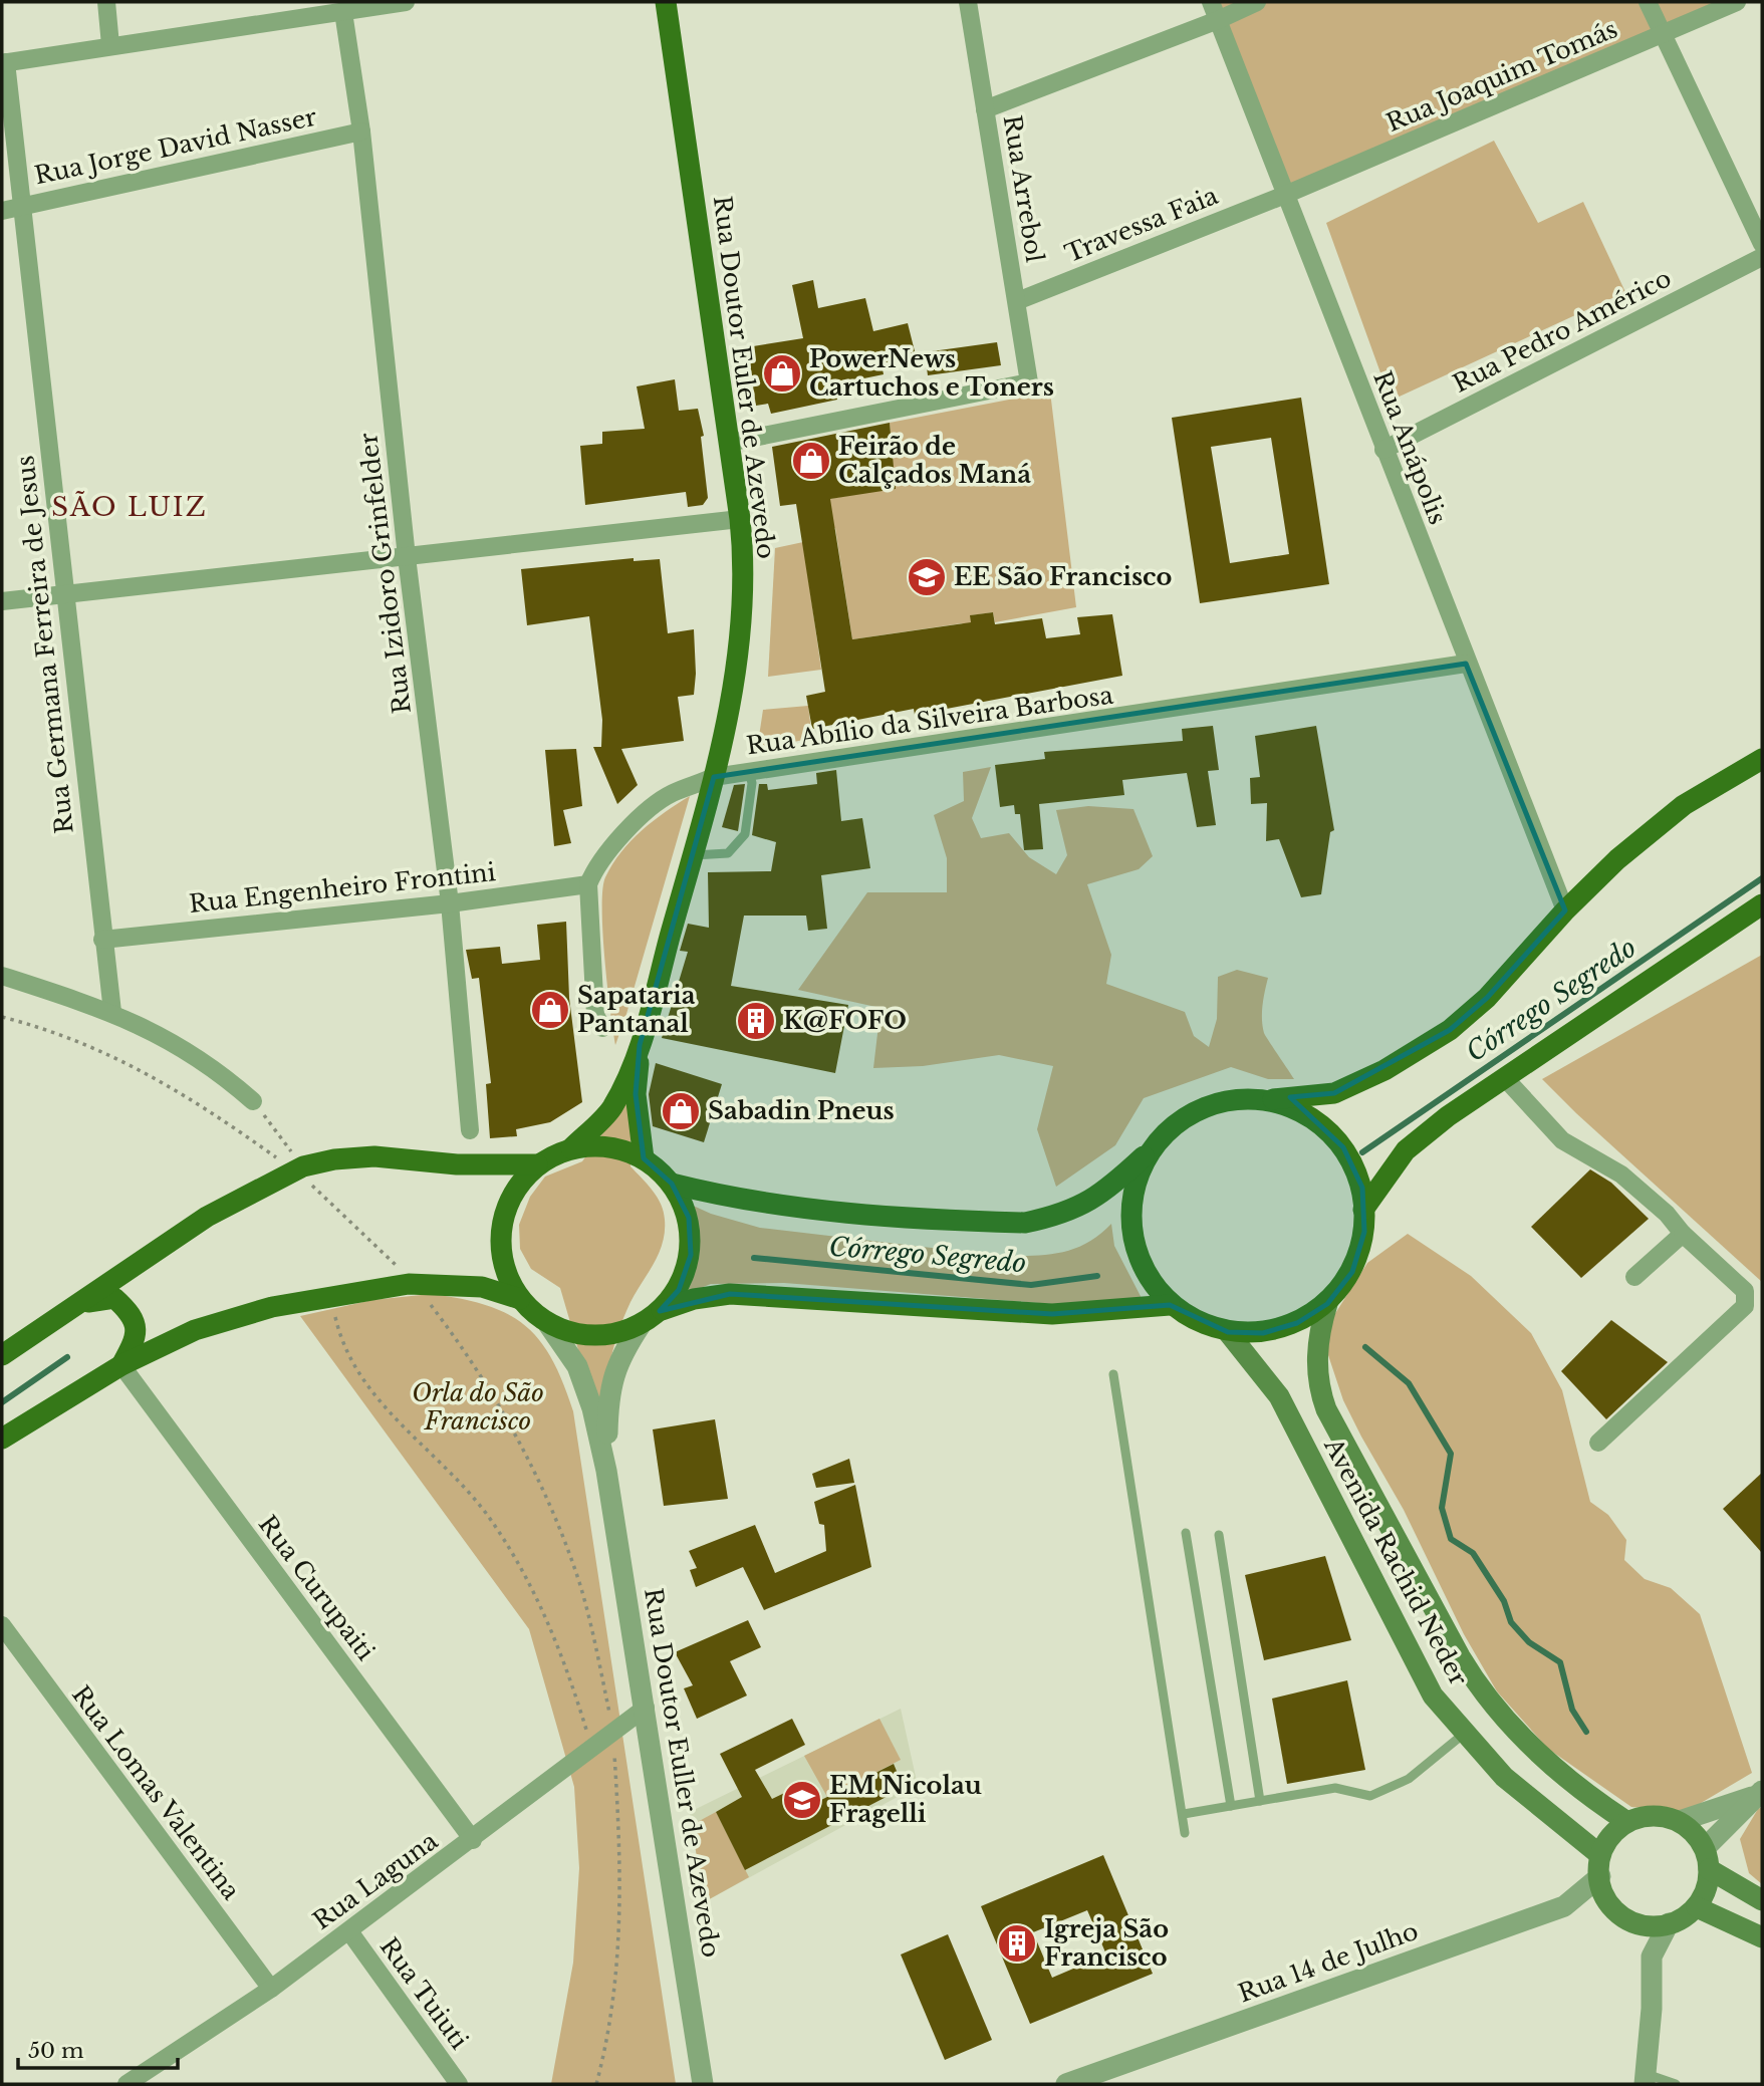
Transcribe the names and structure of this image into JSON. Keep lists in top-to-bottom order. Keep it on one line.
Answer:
{"streets":{"main road":["Rua Doutor Euler de Azevedo","Avenida Rachid Neder"],"street":["Rua Joaquim Tomás","Rua Jorge David Nasser","Rua Arrebol","Travessa Faia","Rua Pedro Américo","Rua Anápolis","Rua Izidoro Grinfelder","Rua Germana Ferreira de Jesus","Rua Abílio da Silveira Barbosa","Rua Engenheiro Frontini","Rua Curupaiti","Rua Doutor Euller de Azevedo","Rua Lomas Valentina","Rua Laguna","Rua 14 de Julho","Rua Tuiuti"]},"crossings":[["Rua Joaquim Tomás","Travessa Faia"],["Rua Joaquim Tomás","Rua Anápolis"],["Rua Jorge David Nasser","Rua Izidoro Grinfelder"],["Rua Jorge David Nasser","Rua Germana Ferreira de Jesus"],["Rua Arrebol","Travessa Faia"],["Rua Arrebol","Rua Doutor Euler de Azevedo"],["Travessa Faia","Rua Anápolis"],["Rua Pedro Américo","Rua Anápolis"],["Rua Doutor Euler de Azevedo","Rua Abílio da Silveira Barbosa"],["Rua Anápolis","Rua Abílio da Silveira Barbosa"],["Rua Izidoro Grinfelder","Rua Engenheiro Frontini"],["Rua Germana Ferreira de Jesus","Rua Engenheiro Frontini"],["Rua Abílio da Silveira Barbosa","Rua Engenheiro Frontini"],["Avenida Rachid Neder","Rua 14 de Julho"],["Rua Curupaiti","Rua Laguna"],["Rua Doutor Euller de Azevedo","Rua Laguna"],["Rua Lomas Valentina","Rua Laguna"],["Rua Laguna","Rua Tuiuti"]],"districts":["SÃO LUIZ"],"water":["Córrego Segredo"],"parks":["Orla do São Francisco"],"places":{"shop":["PowerNews Cartuchos e Toners","Feirão de Calçados Maná","Sapataria Pantanal","Sabadin Pneus"],"school or university":["EE São Francisco","EM Nicolau Fragelli"],"building":["K@FOFO","Igreja São Francisco"]},"scale_bar":"50 m"}
